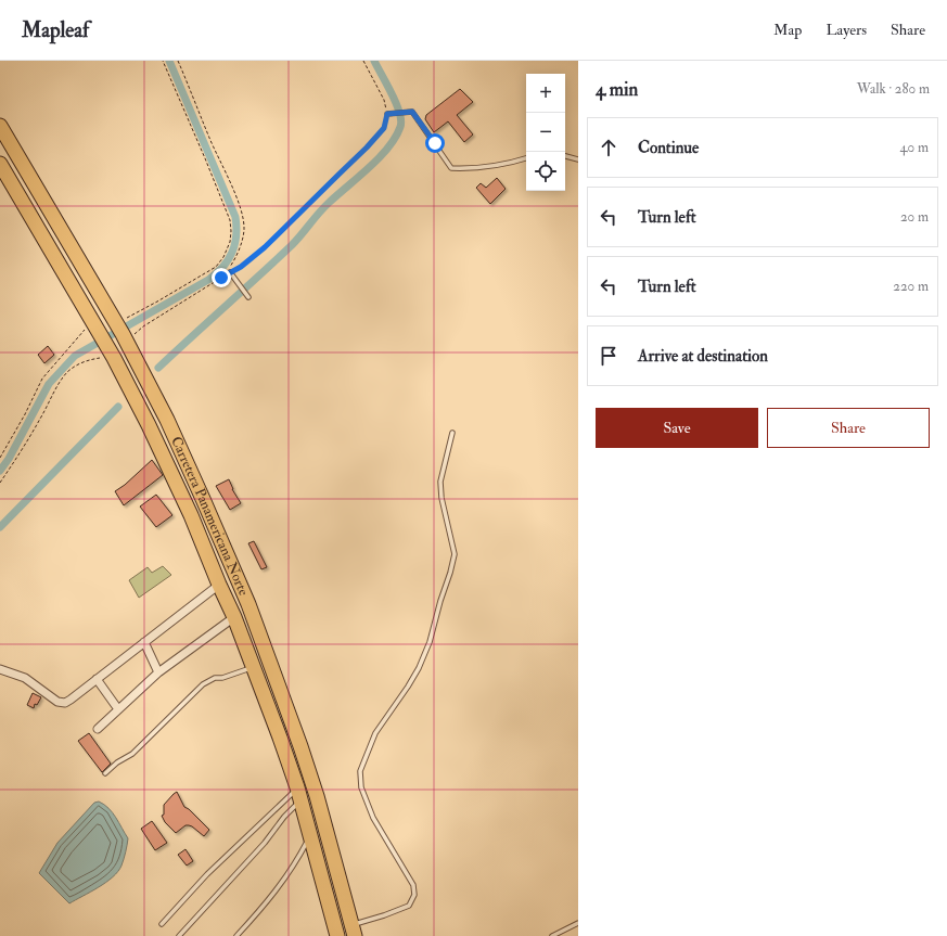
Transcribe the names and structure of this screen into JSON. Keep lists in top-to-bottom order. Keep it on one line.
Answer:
{"streets":{"highway":["Carretera Panamericana Norte"]},"page":{"header":"Mapleaf","nav":["Map","Layers","Share"],"heading":["4 min","Walk · 280 m"],"map_buttons":["+","−"],"list":[["Continue","40 m"],["Turn left","20 m"],["Turn left","220 m"],"Arrive at destination"],"buttons":["Save","Share"]}}
